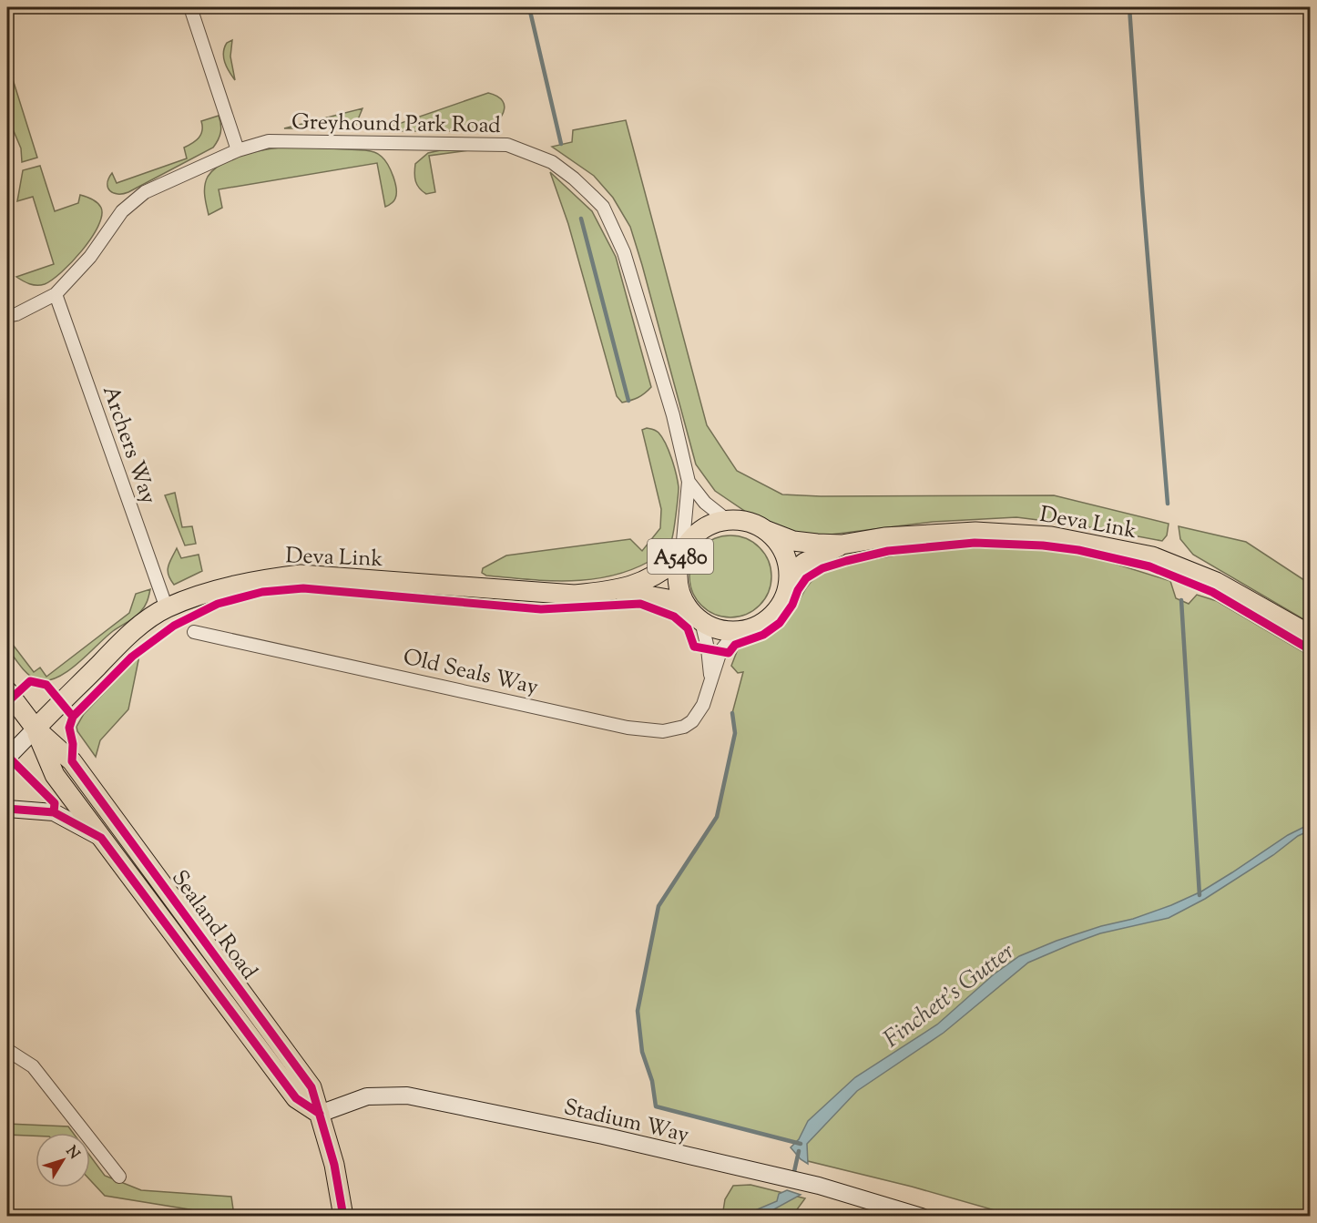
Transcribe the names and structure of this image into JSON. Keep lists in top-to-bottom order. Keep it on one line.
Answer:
{"streets":{"main road":["Deva Link","A5480","Sealand Road"],"street":["Greyhound Park Road","Archers Way","Old Seals Way","Stadium Way"]},"crossings":[["Greyhound Park Road","Archers Way"],["Greyhound Park Road","Deva Link"],["Greyhound Park Road","A5480"],["Greyhound Park Road","Old Seals Way"],["Archers Way","Deva Link"],["Deva Link","A5480"],["Deva Link","Old Seals Way"],["Deva Link","Sealand Road"],["A5480","Old Seals Way"],["Sealand Road","Stadium Way"]],"water":["Finchett's Gutter"],"north":"top right"}
